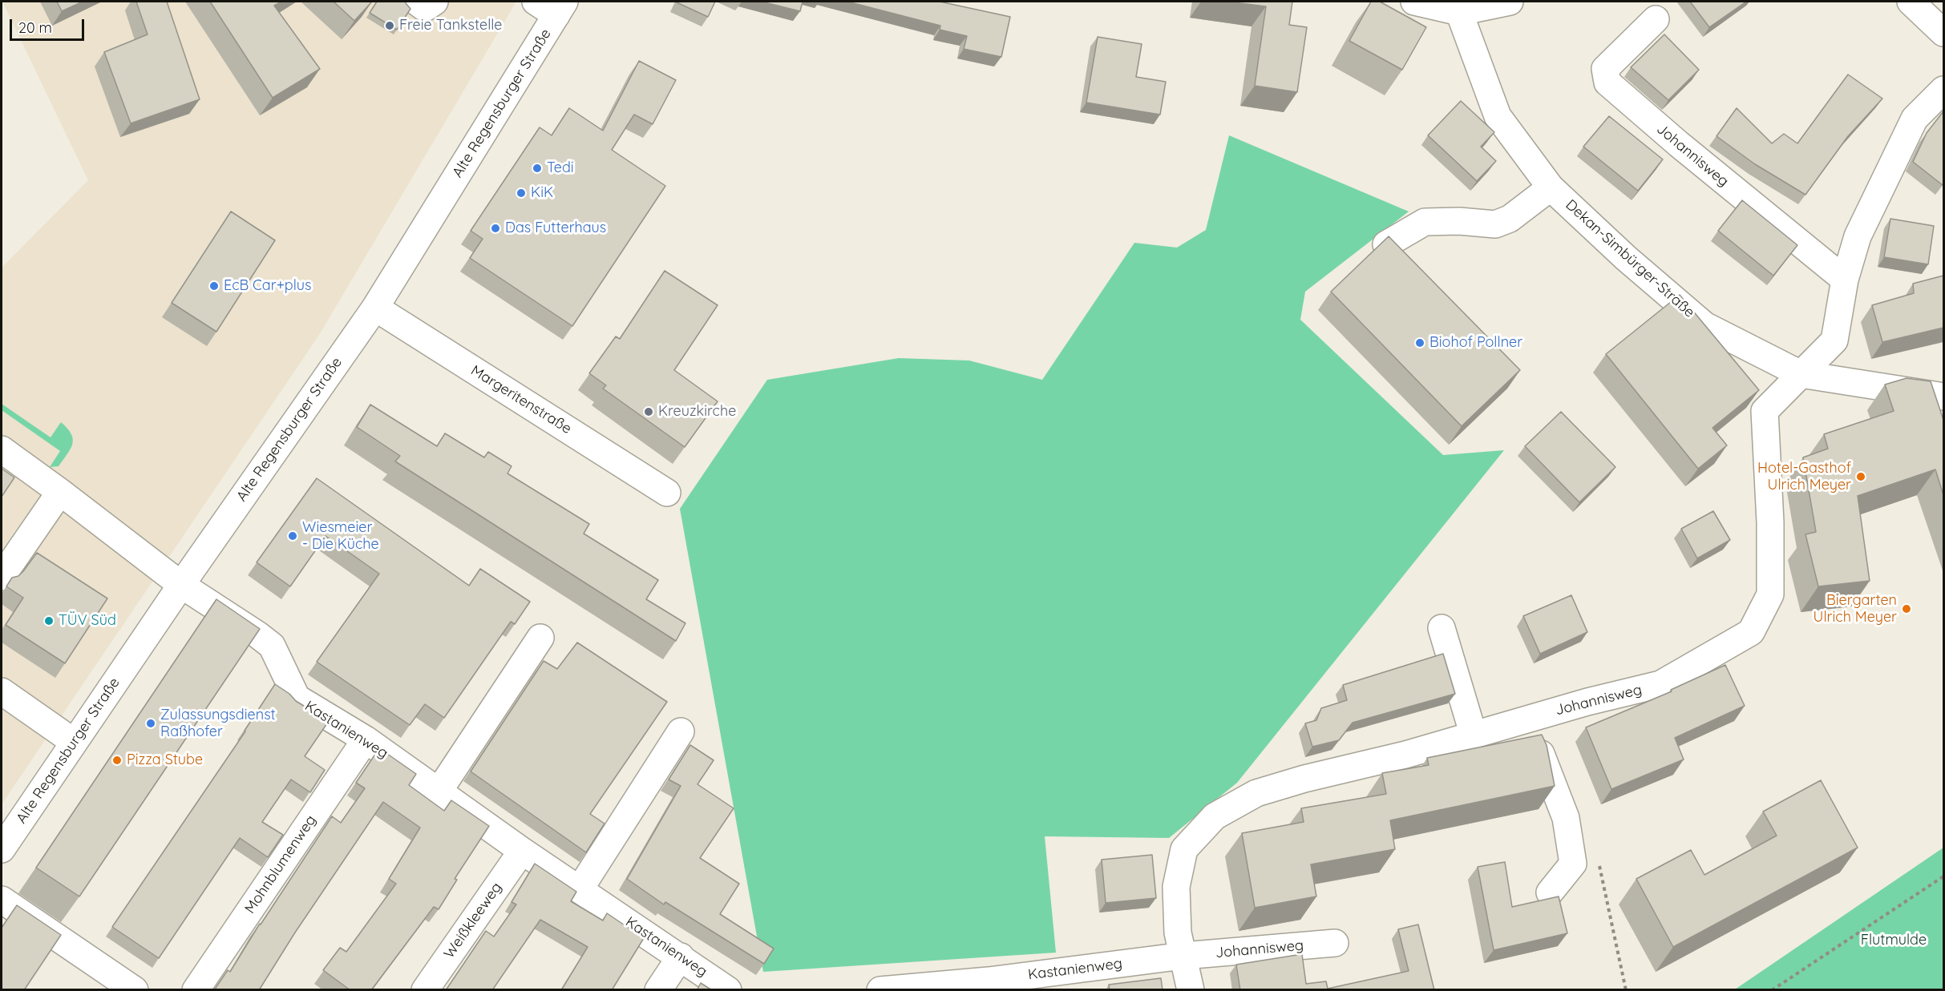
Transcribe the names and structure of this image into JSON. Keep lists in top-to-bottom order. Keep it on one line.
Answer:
{"streets":{"street":["Alte Regensburger Straße","Johannisweg","Dekan-Simbürger-Straße","Margeritenstraße","Kastanienweg","Mohnblumenweg","Weißkleeweg"]},"crossings":[["Alte Regensburger Straße","Margeritenstraße"],["Alte Regensburger Straße","Kastanienweg"],["Johannisweg","Dekan-Simbürger-Straße"],["Johannisweg","Kastanienweg"],["Kastanienweg","Mohnblumenweg"],["Kastanienweg","Weißkleeweg"]],"parks":["Flutmulde"],"places":["Freie Tankstelle","Tedi","KiK","Das Futterhaus","EcB Car+plus","Biohof Pollner","Kreuzkirche","Hotel-Gasthof Ulrich Meyer","Wiesmeier - Die Küche","Biergarten Ulrich Meyer","TÜV Süd","Zulassungsdienst Raßhofer","Pizza Stube"],"scale_bar":"20 m"}
